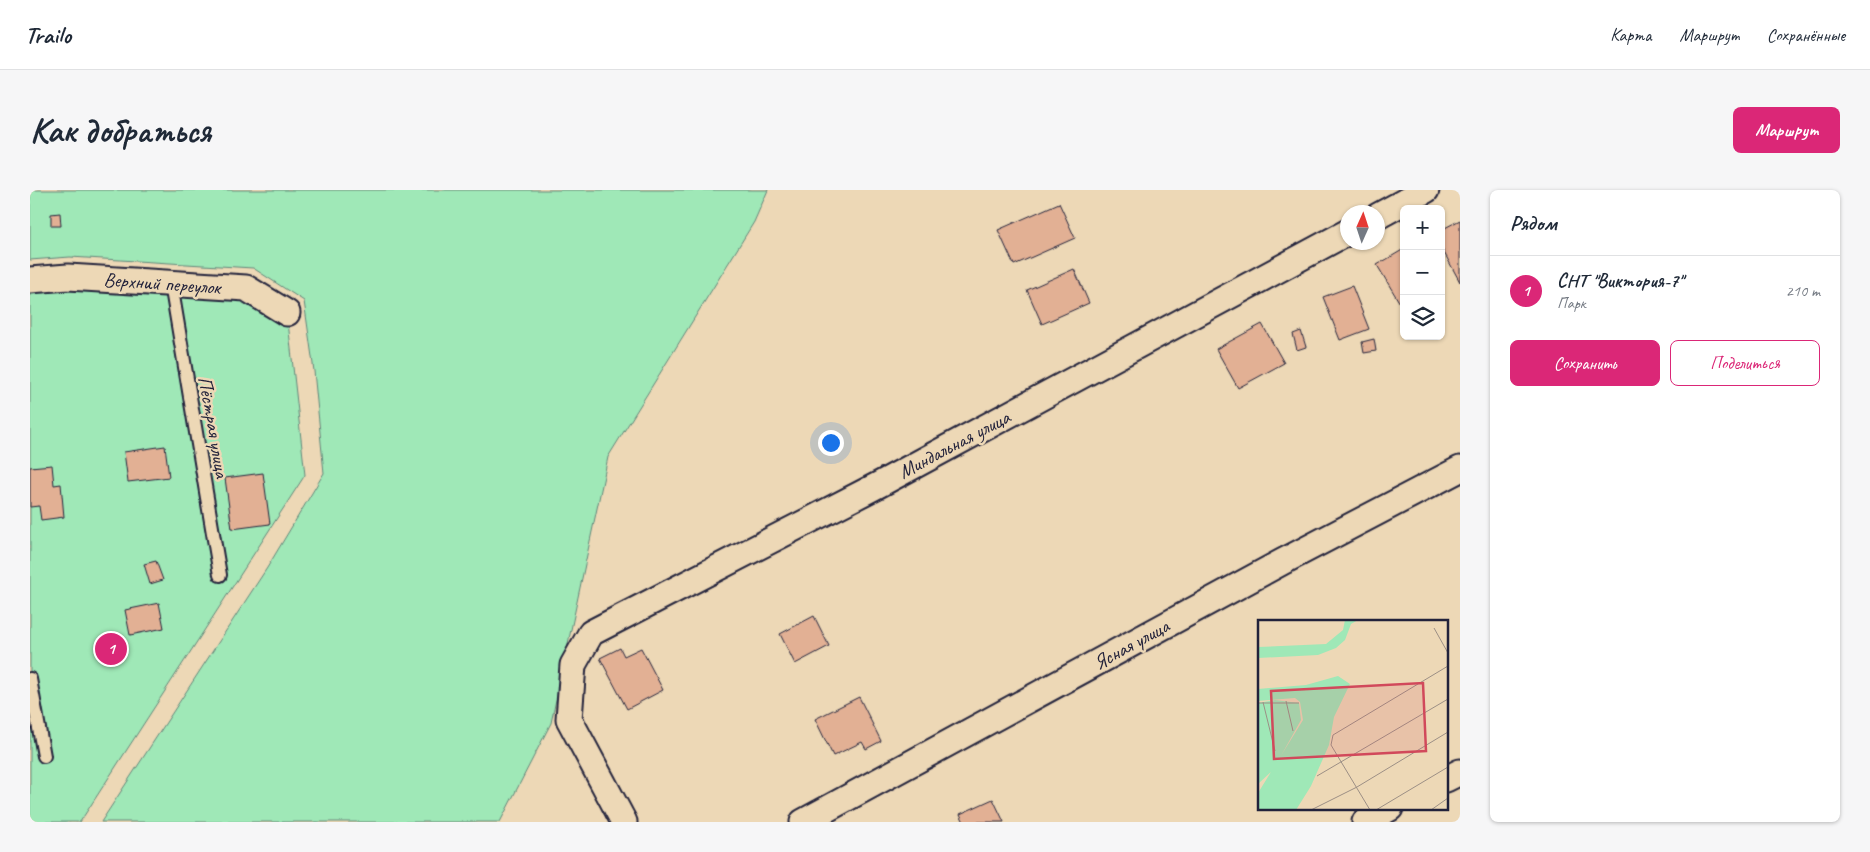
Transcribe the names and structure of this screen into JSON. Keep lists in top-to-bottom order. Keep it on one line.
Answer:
{"streets":{"street":["Верхний переулок","Миндальная улица","Ясная улица"],"lane":["Пёстрая улица"]},"crossings":[["Верхний переулок","Пёстрая улица"]],"north":"top","page":{"header":"Trailo","nav":["Карта","Маршрут","Сохранённые"],"buttons":["Маршрут",["Сохранить","Поделиться"]],"title":"Как добраться","heading":"Рядом","map_buttons":["+","−"],"list":[{"mark":"1","name":"СНТ \"Виктория-7\"","note":"Парк","value":"210 m"}],"pins":"1"}}
